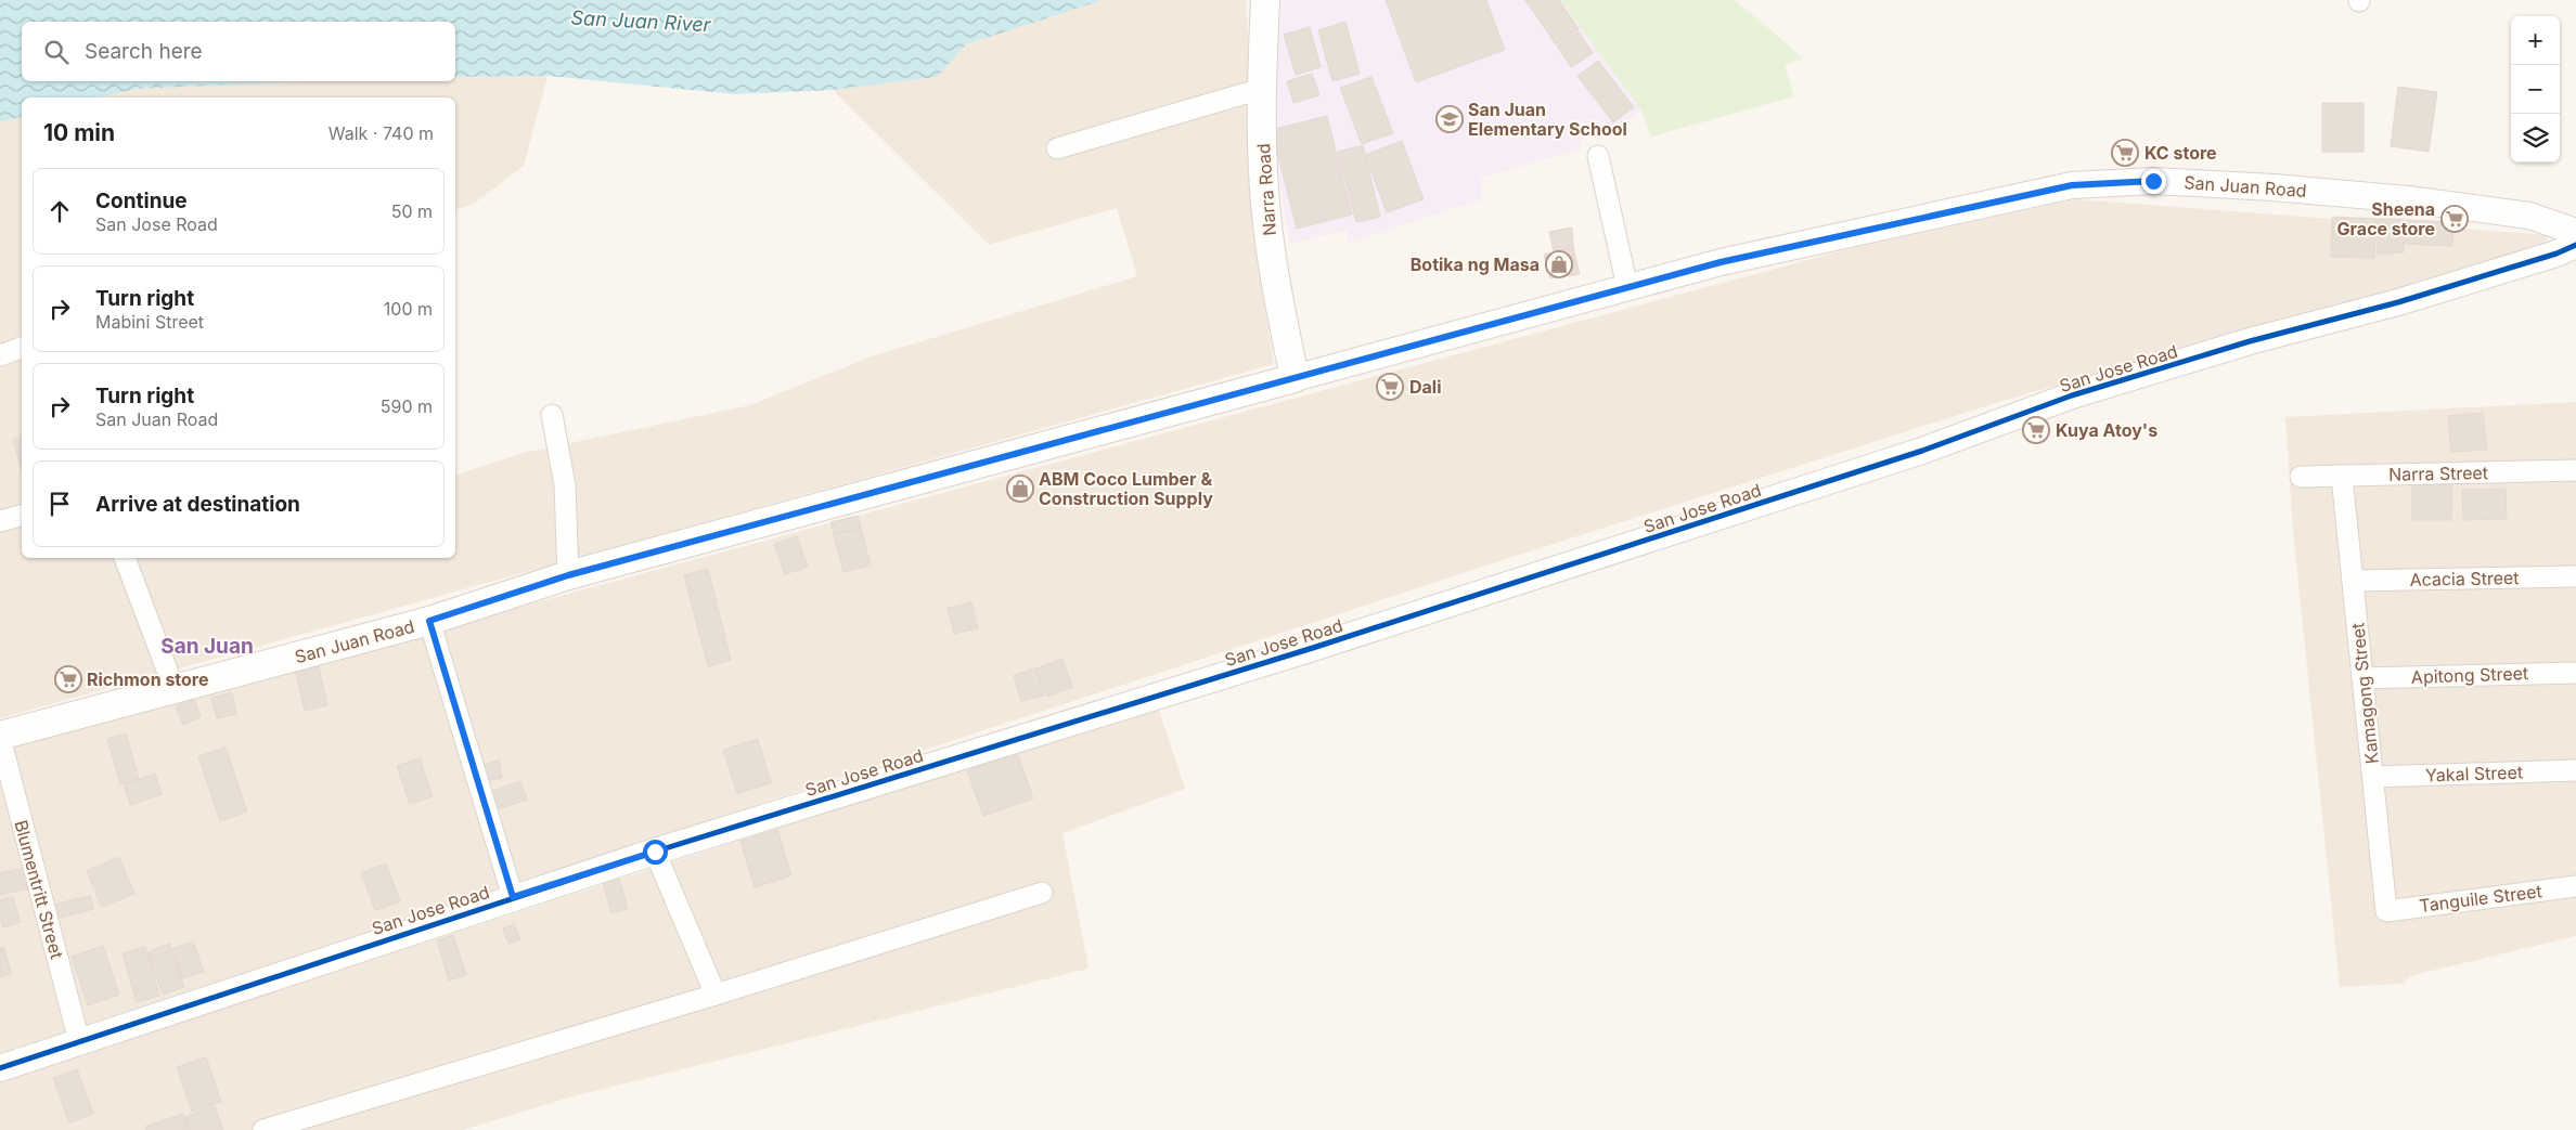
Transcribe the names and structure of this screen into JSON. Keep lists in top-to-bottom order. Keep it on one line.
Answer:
{"streets":{"main road":["San Juan Road","Narra Road"],"street":["San Jose Road","Narra Street","Acacia Street","Apitong Street","Kamagong Street","Yakal Street","Blumentritt Street","Tanguile Street"]},"crossings":[["San Juan Road","Narra Road"],["San Juan Road","Blumentritt Street"],["San Jose Road","Blumentritt Street"],["Narra Street","Kamagong Street"],["Acacia Street","Kamagong Street"],["Apitong Street","Kamagong Street"],["Kamagong Street","Yakal Street"],["Kamagong Street","Tanguile Street"]],"districts":["San Juan"],"water":["San Juan River"],"places":{"school or university":["San Juan Elementary School"],"supermarket":["KC store","Sheena Grace store","Dali","Kuya Atoy's","Richmon store"],"shop":["Botika ng Masa","ABM Coco Lumber & Construction Supply"]},"page":{"map_buttons":["+","−"],"search":"Search here","heading":["10 min","Walk · 740 m"],"list":[["Continue","San Jose Road","50 m"],["Turn right","Mabini Street","100 m"],["Turn right","San Juan Road","590 m"],"Arrive at destination"]}}
